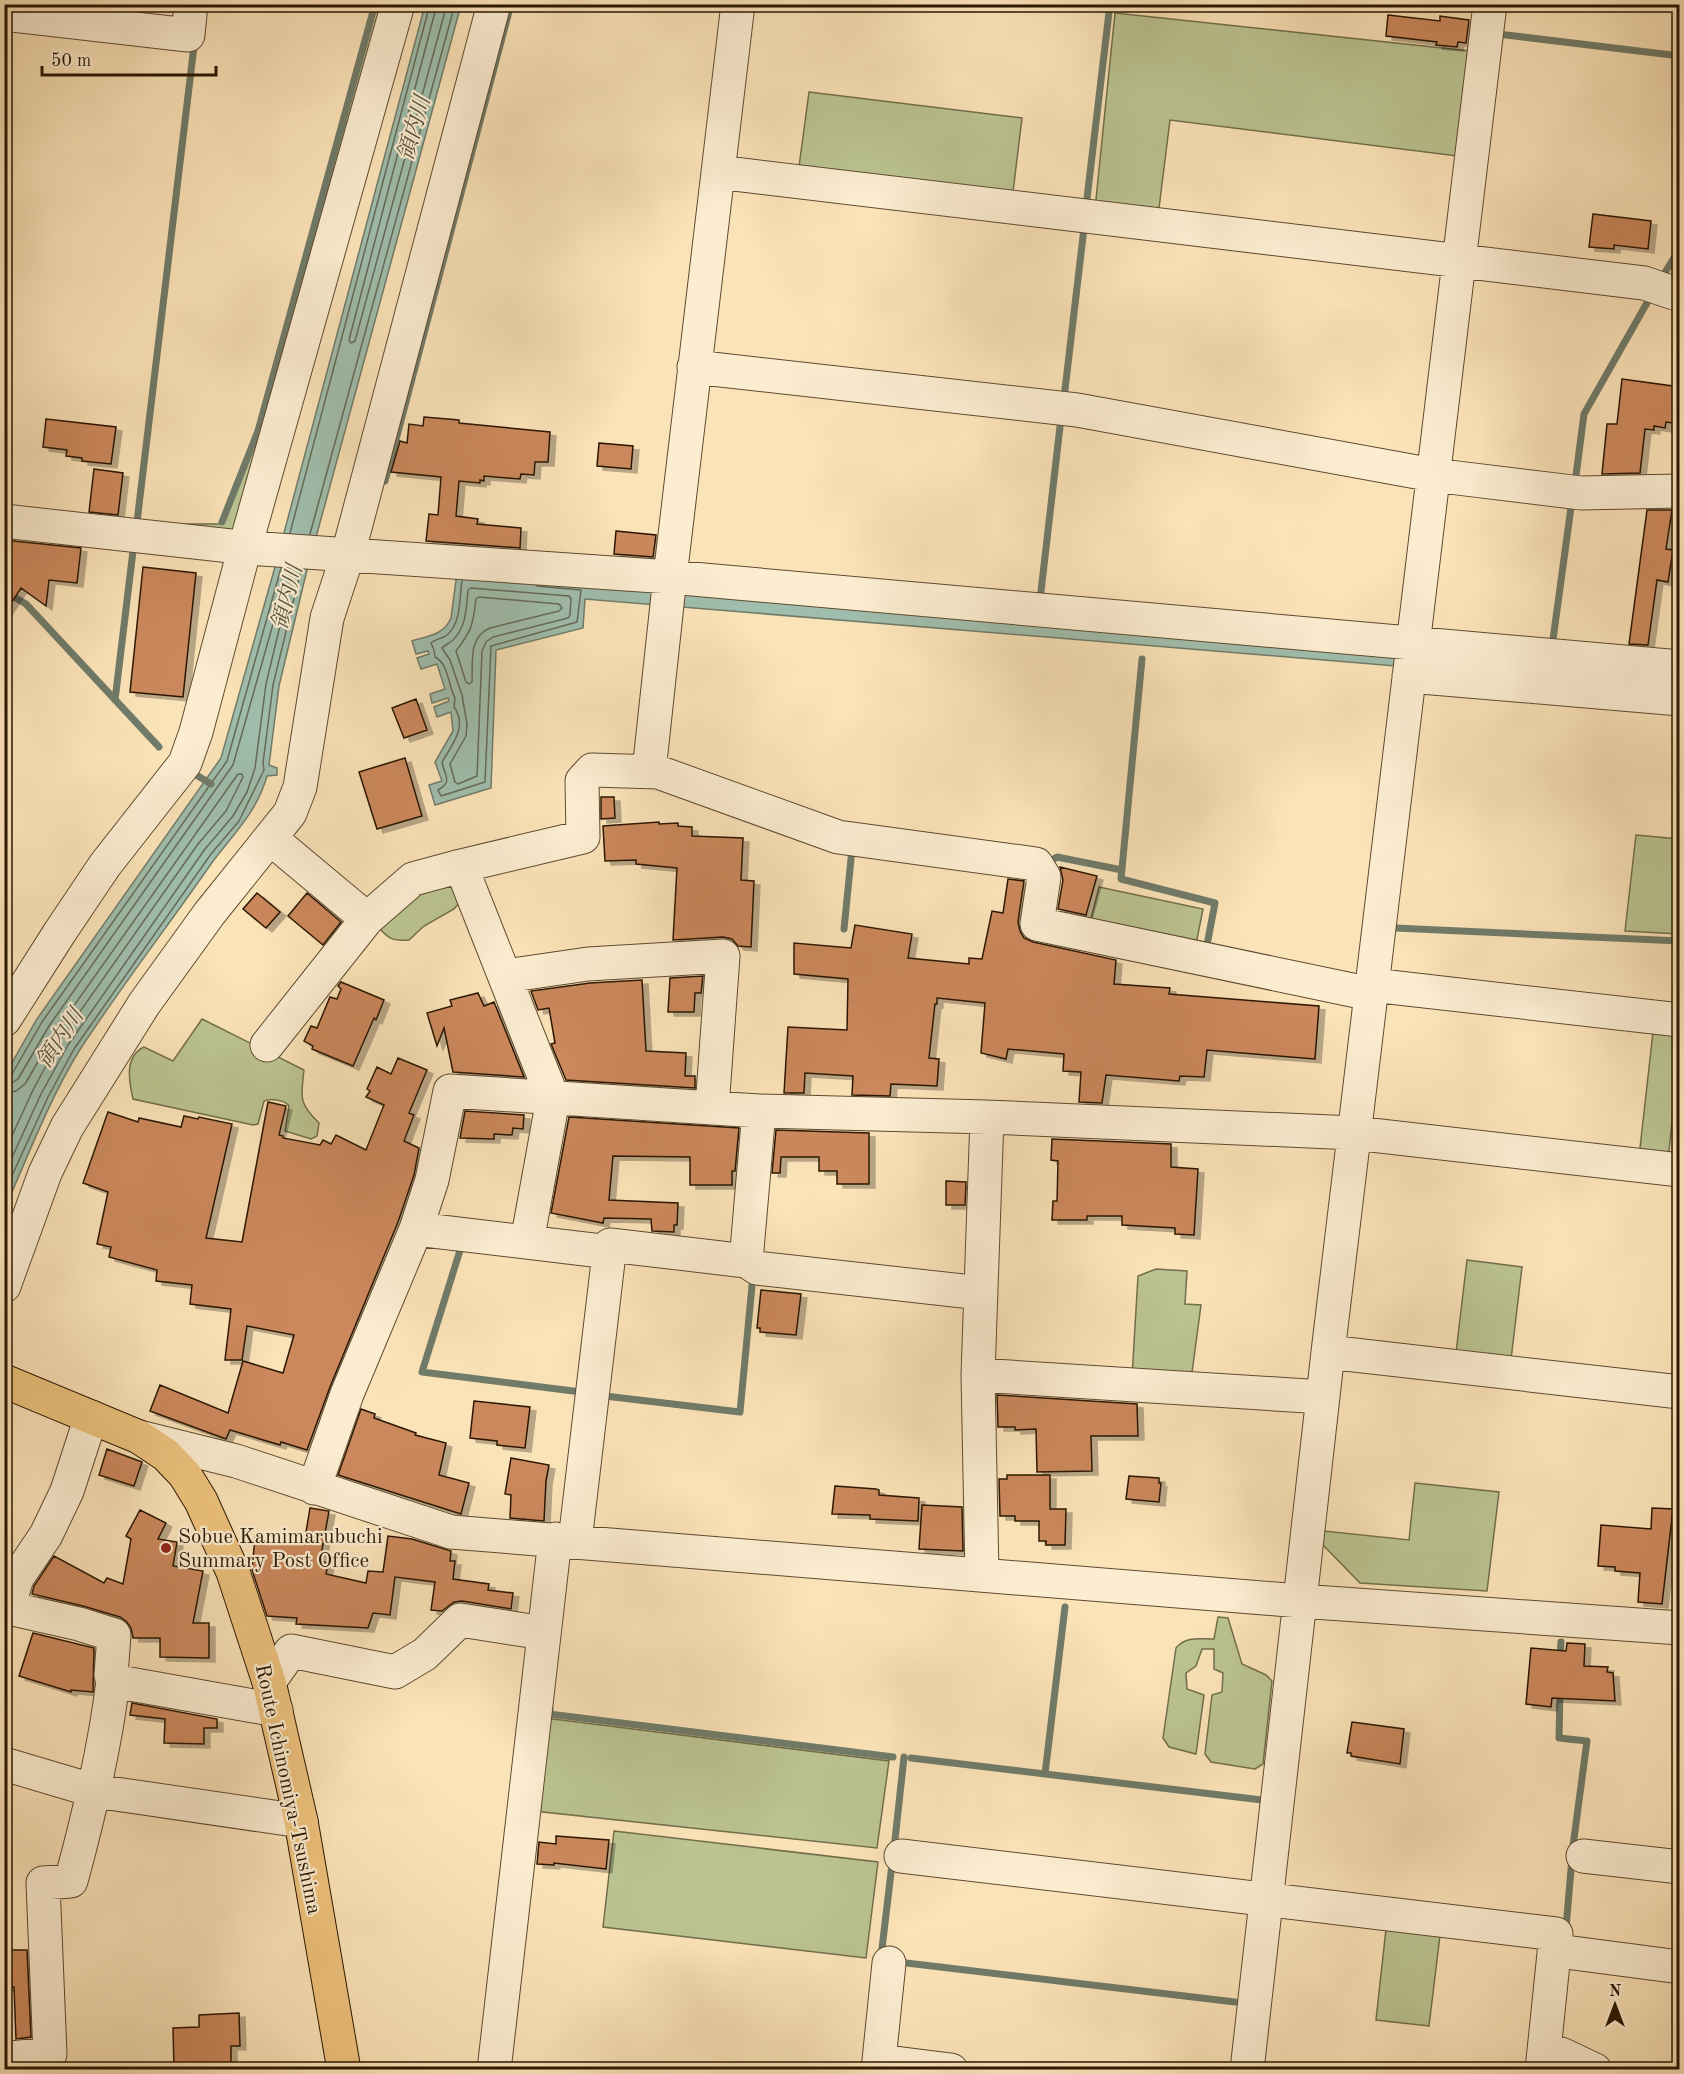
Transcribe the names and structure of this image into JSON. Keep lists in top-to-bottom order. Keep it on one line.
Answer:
{"streets":{"main road":["Route Ichinomiya-Tsushima"]},"water":["領内川"],"places":["Sobue Kamimarubuchi Summary Post Office"],"scale_bar":"50 m","north":"top"}
